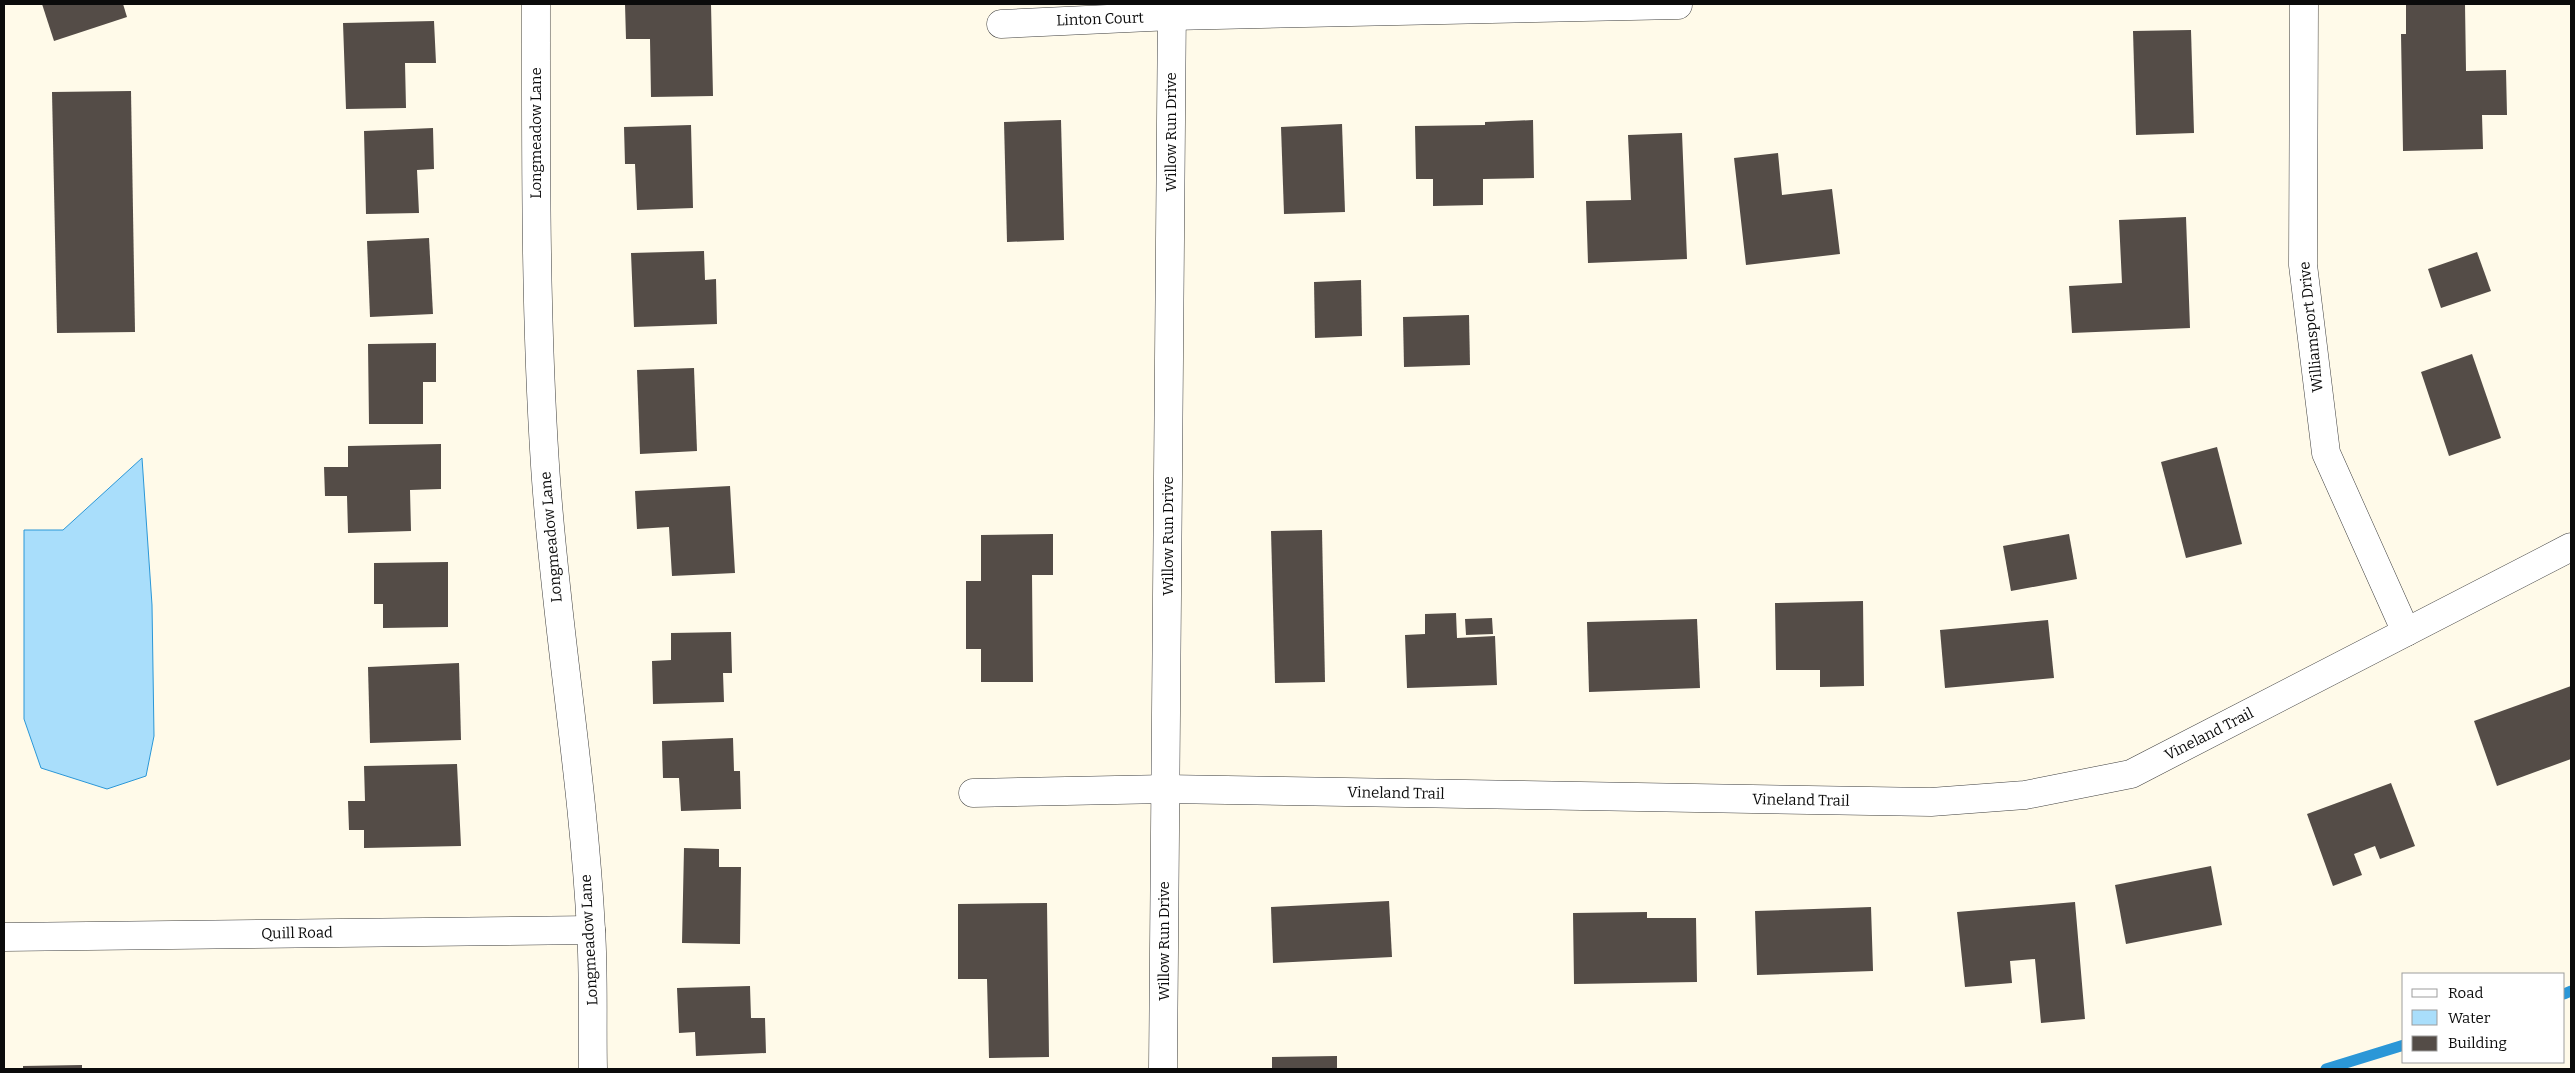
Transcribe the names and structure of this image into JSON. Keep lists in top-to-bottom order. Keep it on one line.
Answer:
{"streets":{"street":["Linton Court","Willow Run Drive","Longmeadow Lane","Williamsport Drive","Vineland Trail","Quill Road"]},"crossings":[["Linton Court","Willow Run Drive"],["Willow Run Drive","Vineland Trail"],["Longmeadow Lane","Quill Road"],["Williamsport Drive","Vineland Trail"]],"legend":["Road","Water","Building"]}
